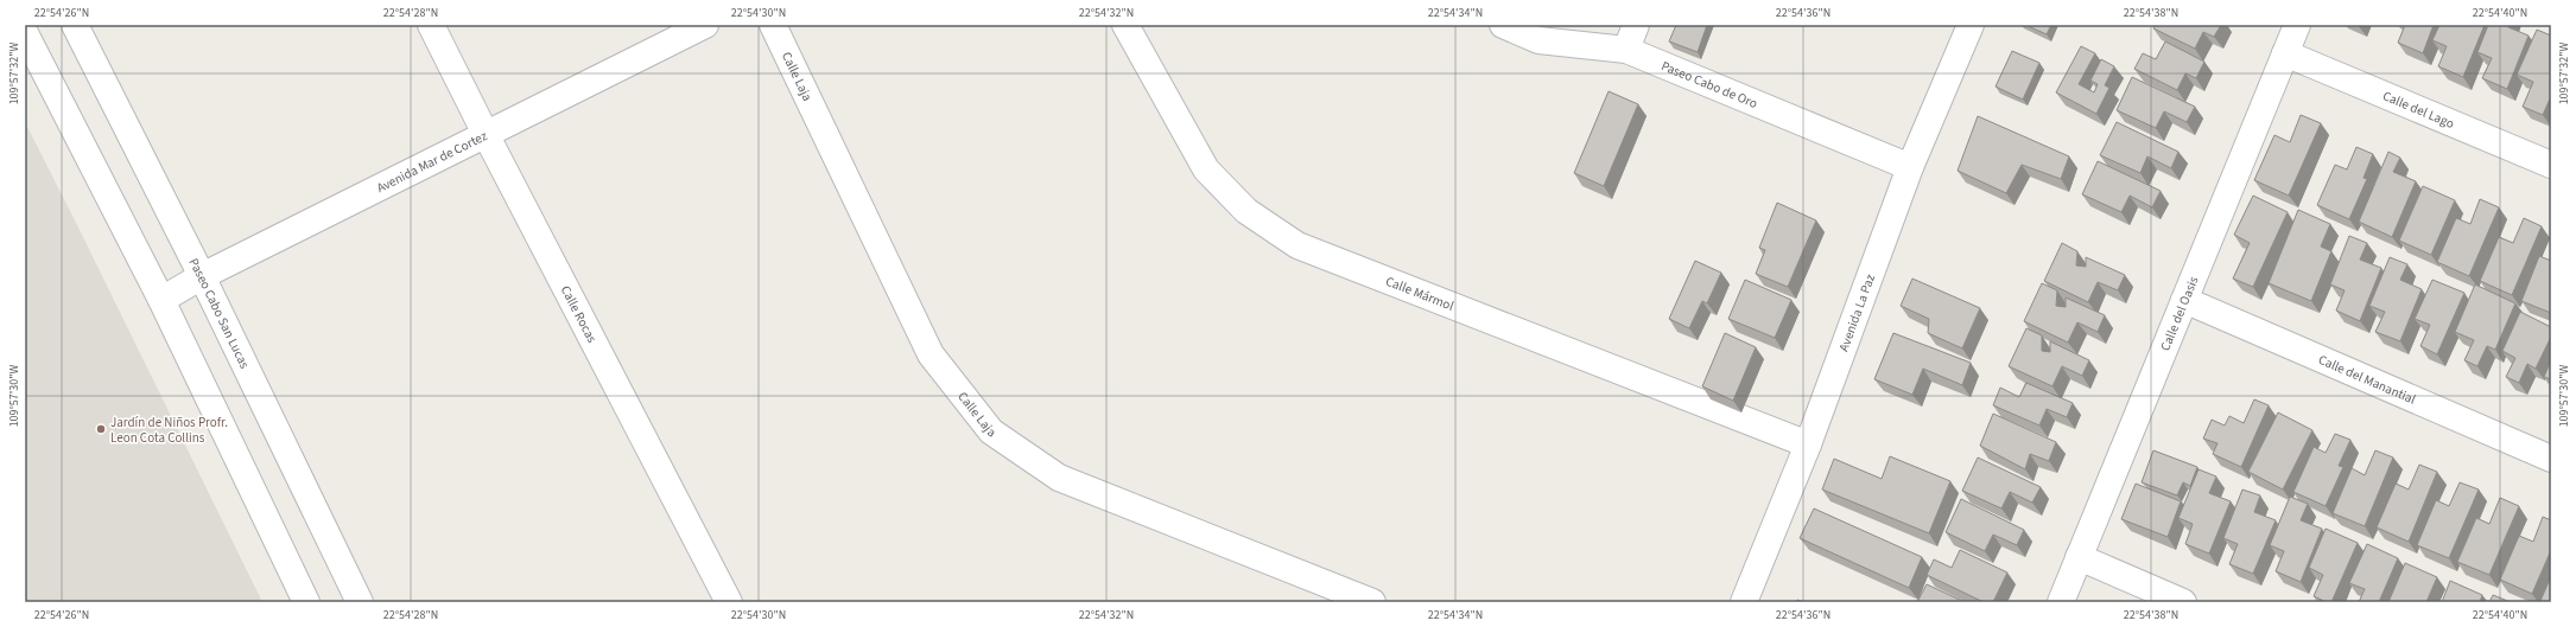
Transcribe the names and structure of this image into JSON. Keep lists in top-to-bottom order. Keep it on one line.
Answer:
{"streets":{"street":["Calle Laja","Paseo Cabo de Oro","Calle del Lago","Avenida Mar de Cortez","Calle Mármol","Paseo Cabo San Lucas","Avenida La Paz","Calle del Oasis","Calle Rocas","Calle del Manantial"]},"crossings":[["Paseo Cabo de Oro","Avenida La Paz"],["Calle del Lago","Calle del Oasis"],["Avenida Mar de Cortez","Paseo Cabo San Lucas"],["Avenida Mar de Cortez","Calle Rocas"],["Calle Mármol","Avenida La Paz"],["Calle del Oasis","Calle del Manantial"]],"places":["Jardín de Niños Profr. Leon Cota Collins"],"coordinates":["22°54'26\"N","22°54'28\"N","22°54'30\"N","22°54'32\"N","22°54'34\"N","22°54'36\"N","22°54'38\"N","22°54'40\"N","109°57'32\"W","109°57'30\"W"]}
